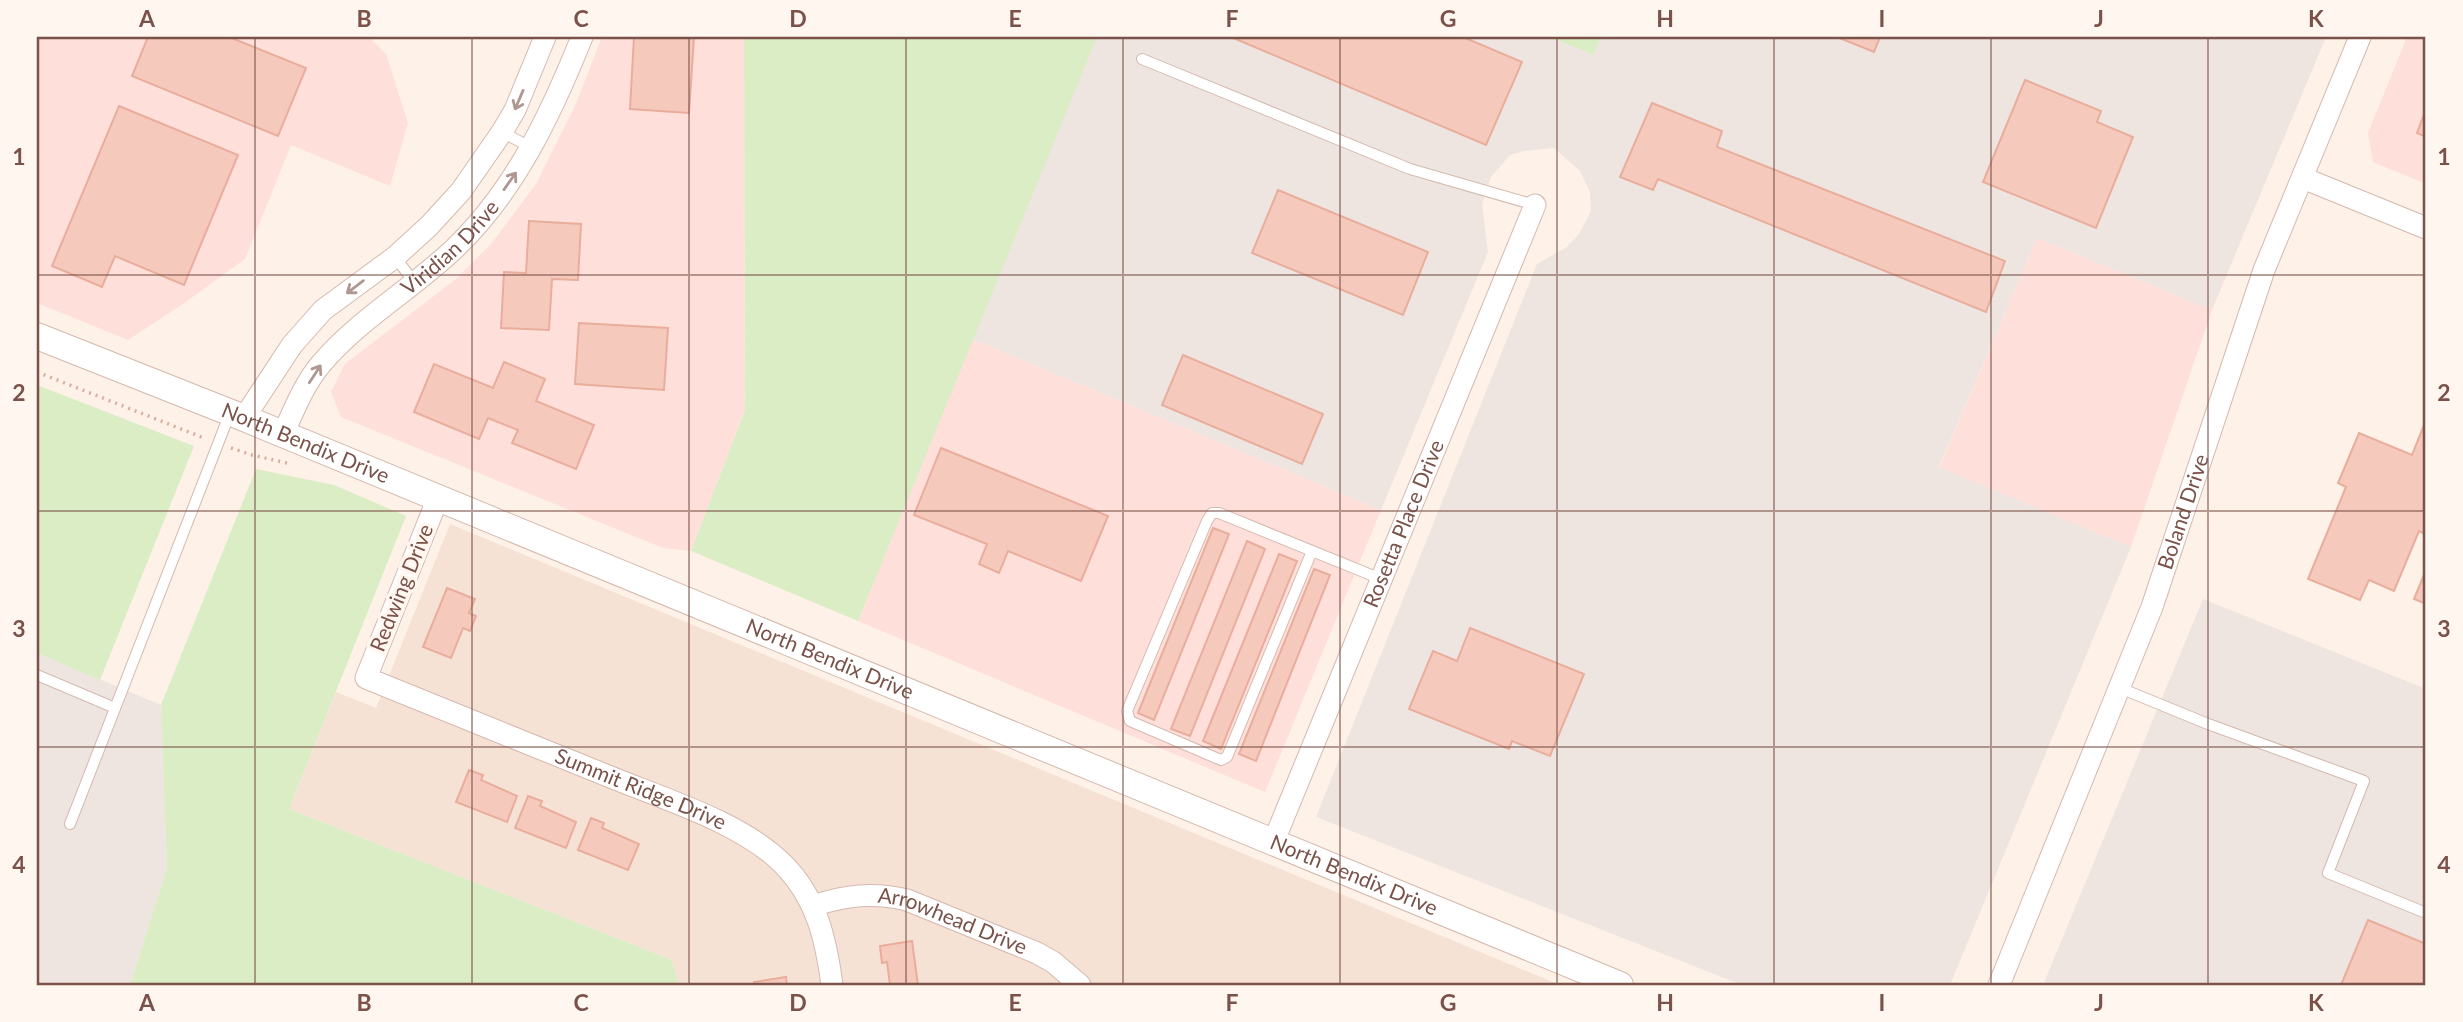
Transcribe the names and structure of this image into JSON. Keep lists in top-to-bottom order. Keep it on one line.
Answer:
{"streets":{"street":["Viridian Drive","North Bendix Drive","Boland Drive","Rosetta Place Drive","Redwing Drive","Summit Ridge Drive","Arrowhead Drive"]},"crossings":[["Viridian Drive","North Bendix Drive"],["North Bendix Drive","Rosetta Place Drive"],["North Bendix Drive","Redwing Drive"],["Redwing Drive","Summit Ridge Drive"],["Summit Ridge Drive","Arrowhead Drive"]],"grid":{"columns":["A","B","C","D","E","F","G","H","I","J","K"],"rows":["1","2","3","4"]}}
